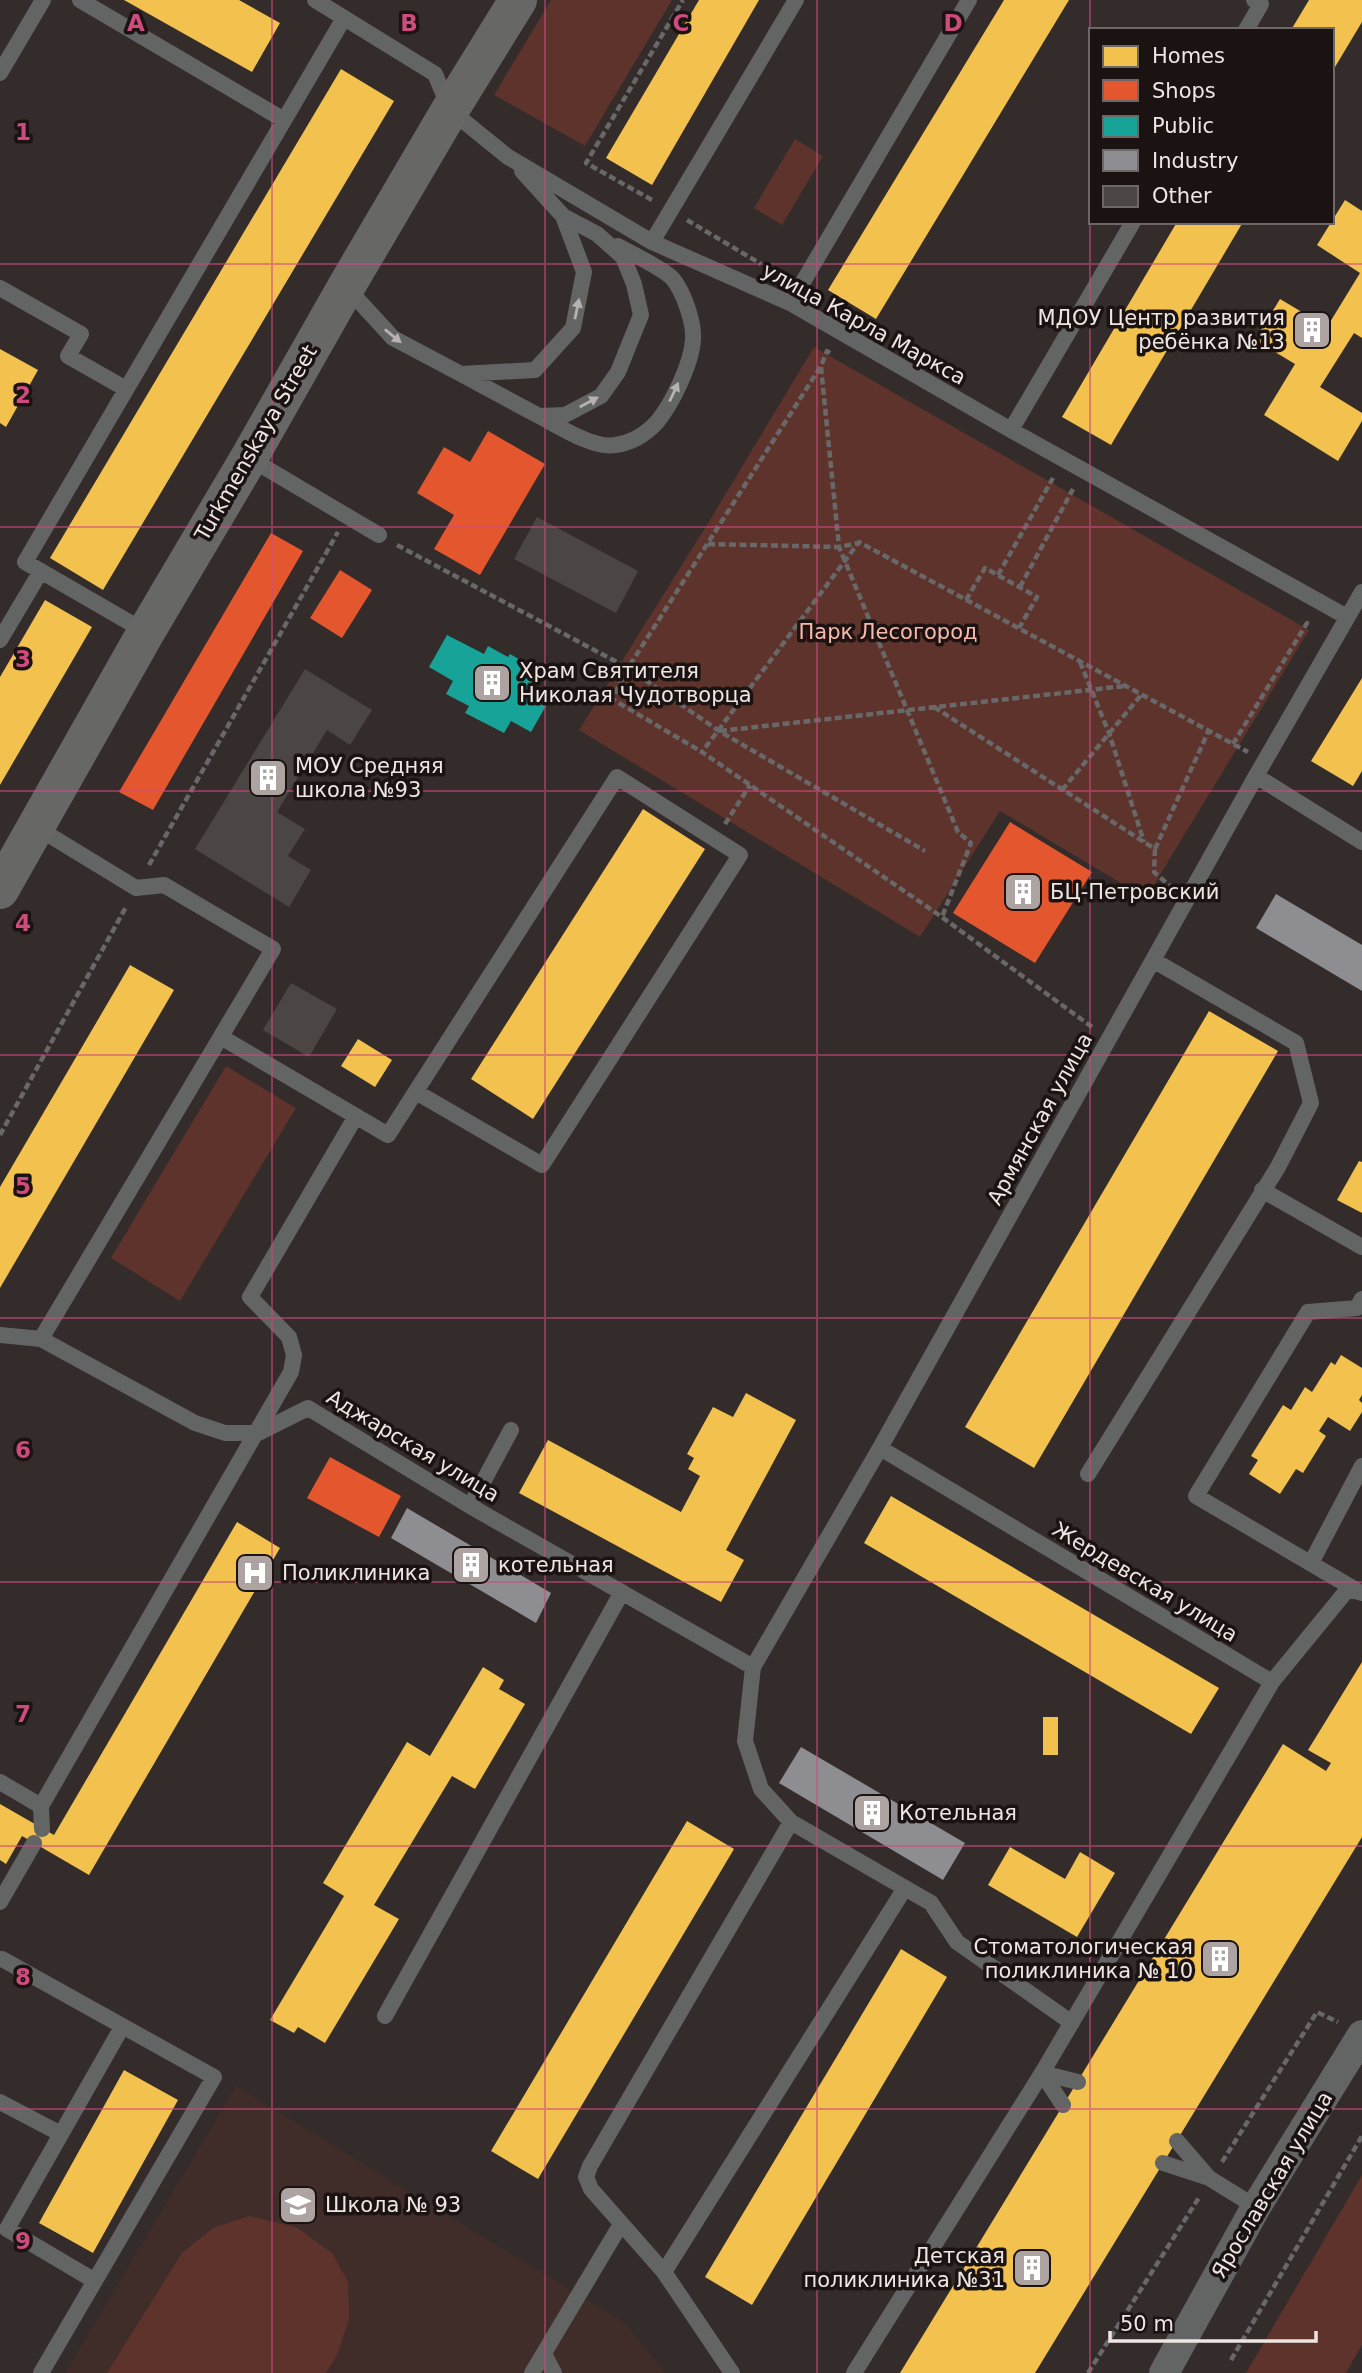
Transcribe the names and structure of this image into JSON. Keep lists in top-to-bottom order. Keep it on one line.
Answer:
{"streets":{"street":["Turkmenskaya Street","Ярославская улица"],"lane":["улица Карла Маркса","Армянская улица","Аджарская улица","Жердевская улица"]},"crossings":[["улица Карла Маркса","Turkmenskaya Street"],["улица Карла Маркса","Армянская улица"],["Армянская улица","Аджарская улица"],["Армянская улица","Жердевская улица"]],"parks":["Парк Лесогород"],"places":{"building":["МДОУ Центр развития ребёнка №13","Храм Святителя Николая Чудотворца","МОУ Средняя школа №93","БЦ-Петровский","котельная","Котельная","Стоматологическая поликлиника № 10","Детская поликлиника №31"],"hospital":["Поликлиника"],"school or university":["Школа № 93"]},"legend":["Homes","Shops","Public","Industry","Other"],"scale_bar":"50 m","grid":{"columns":["A","B","C","D"],"rows":["1","2","3","4","5","6","7","8","9"]}}
